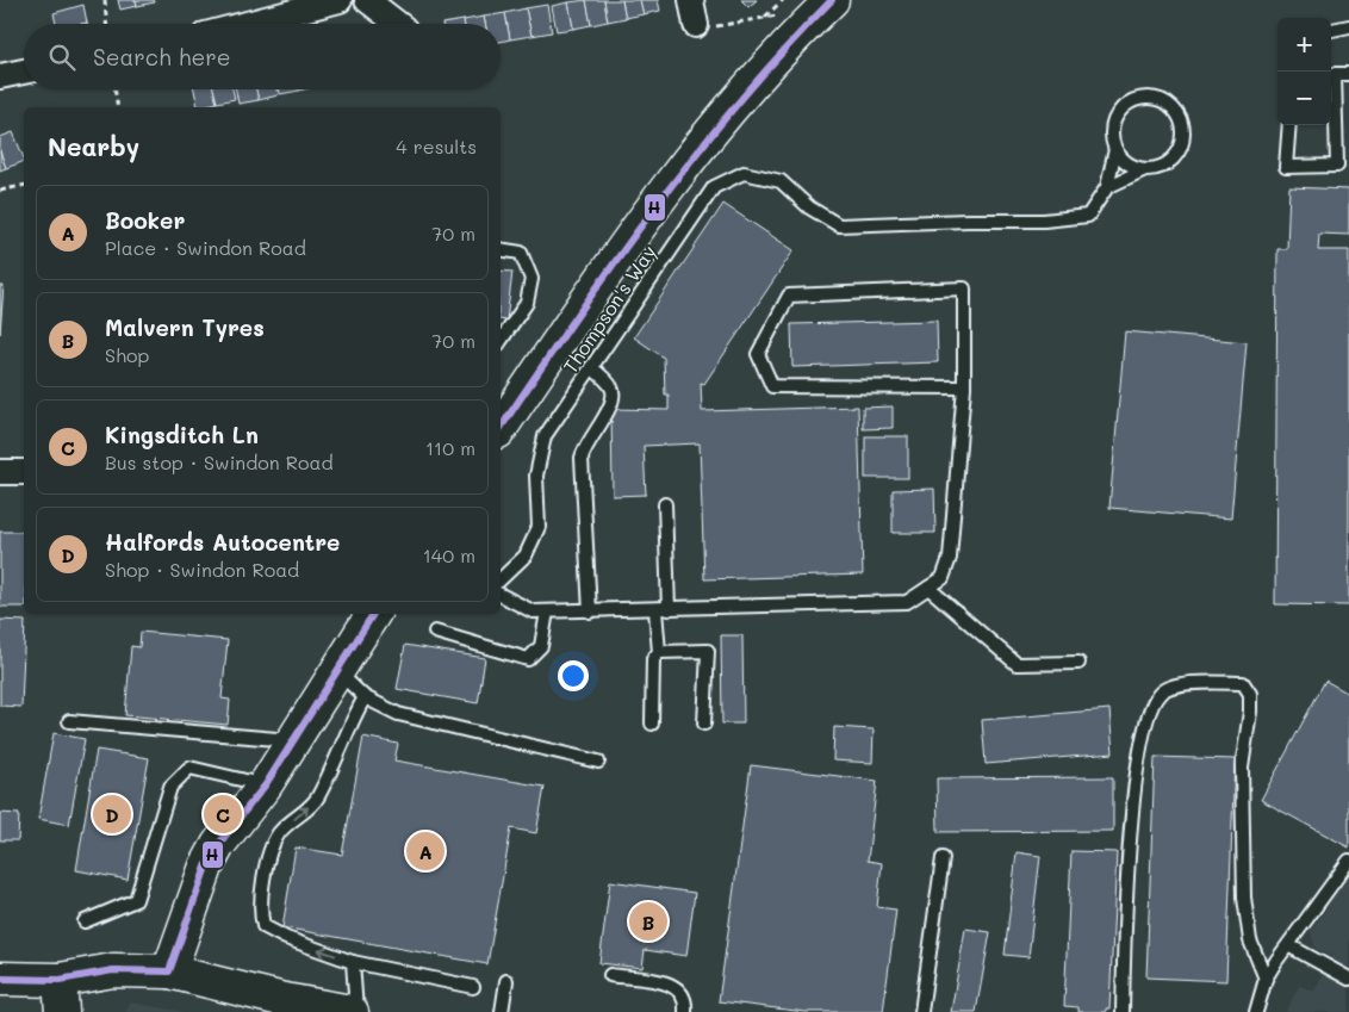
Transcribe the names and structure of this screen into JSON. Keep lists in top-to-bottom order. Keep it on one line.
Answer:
{"streets":{"lane":["Thompson's Way"]},"lines":["transit line H"],"page":{"map_buttons":["+","−"],"search":"Search here","heading":["Nearby","4 results"],"list":[{"mark":"A","name":"Booker","note":"Place · Swindon Road","value":"70 m"},{"mark":"B","name":"Malvern Tyres","note":"Shop","value":"70 m"},{"mark":"C","name":"Kingsditch Ln","note":"Bus stop · Swindon Road","value":"110 m"},{"mark":"D","name":"Halfords Autocentre","note":"Shop · Swindon Road","value":"140 m"}],"pins":["C","D","A","B"]}}
